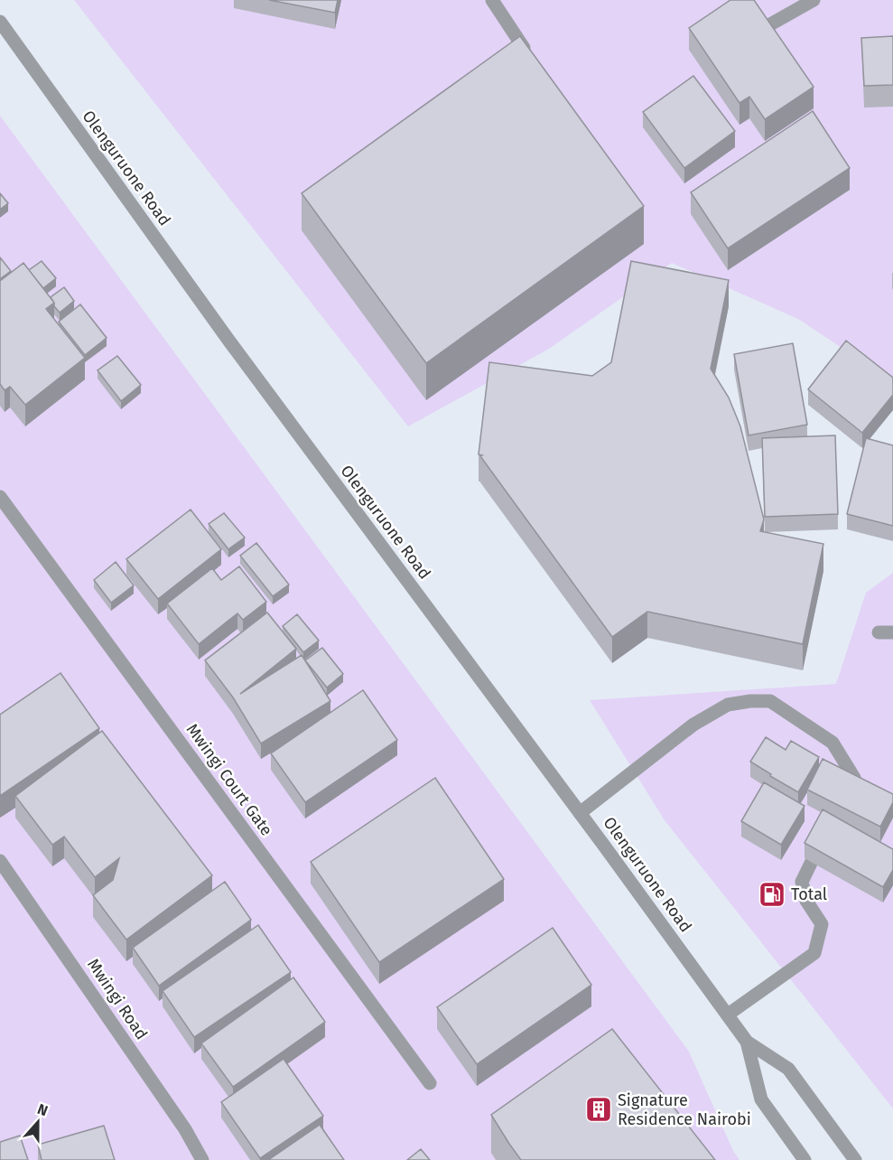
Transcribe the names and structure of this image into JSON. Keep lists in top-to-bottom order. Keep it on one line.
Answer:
{"streets":{"street":["Olenguruone Road","Mwingi Court Gate","Mwingi Road"]},"places":{"fuel station":["Total"],"building":["Signature Residence Nairobi"]},"north":"top"}
